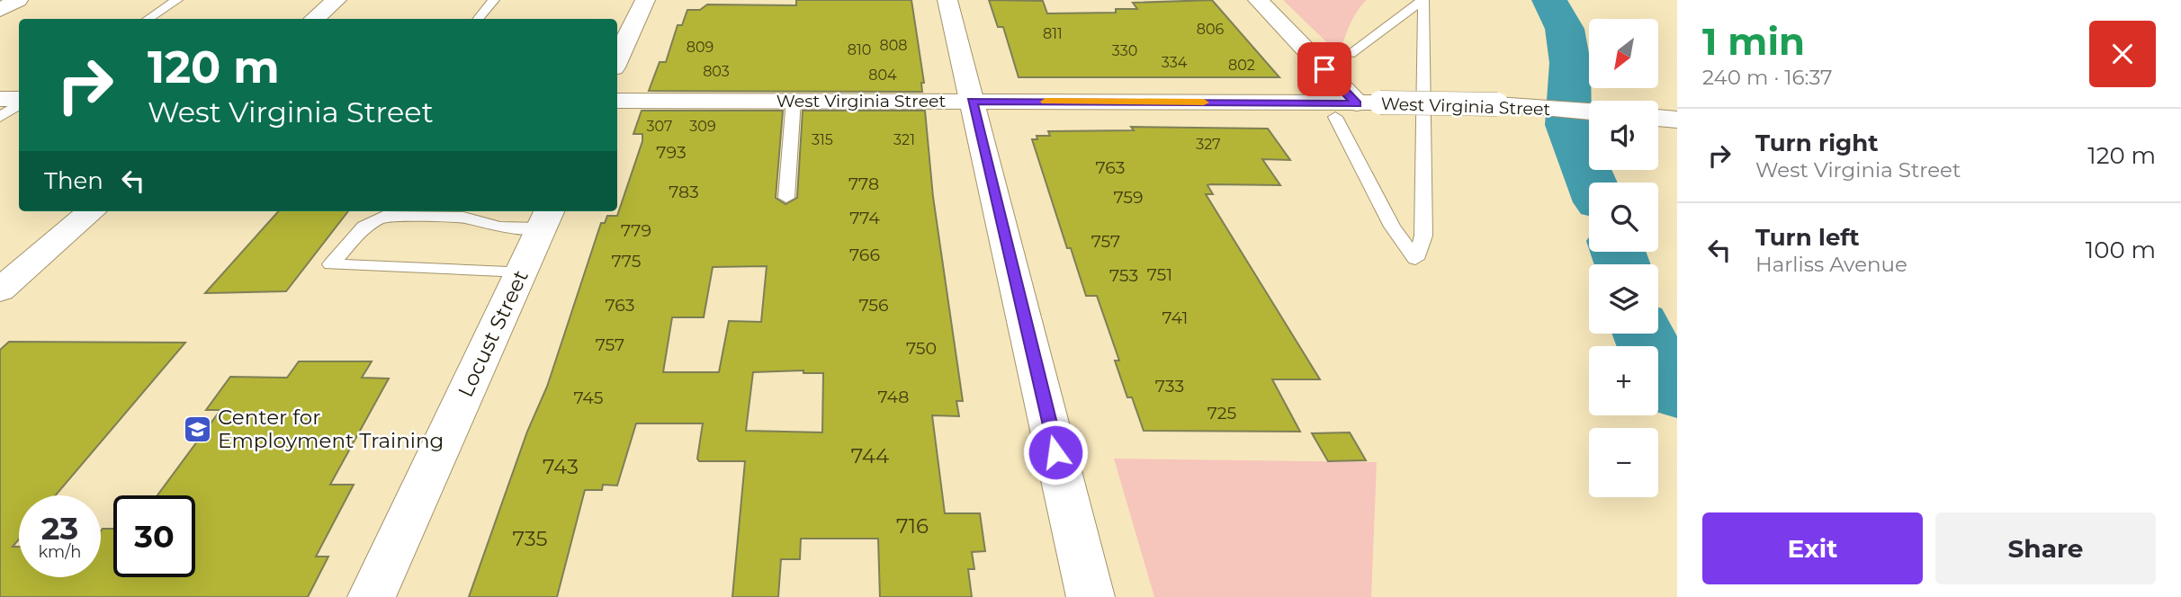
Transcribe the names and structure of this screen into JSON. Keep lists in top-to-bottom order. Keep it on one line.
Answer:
{"streets":{"street":["West Virginia Street","Locust Street"]},"places":{"school or university":["Center for Employment Training"]},"house_numbers":["806","811","808","809","810","330","334","802","803","804","307","309","315","321","327","793","763","778","783","759","774","779","757","766","775","751","753","763","756","741","757","750","733","748","745","725","744","743","716","735"],"north":"bottom left","page":{"heading":["1 min","240 m · 16:37"],"map_buttons":["+","−"],"turn":["120 m","West Virginia Street"],"list":[{"name":"Turn right","note":"West Virginia Street","value":"120 m"},{"name":"Turn left","note":"Harliss Avenue","value":"100 m"}],"then":"Then","speed":"23 km/h","limit":"30","buttons":["Exit","Share"]}}
